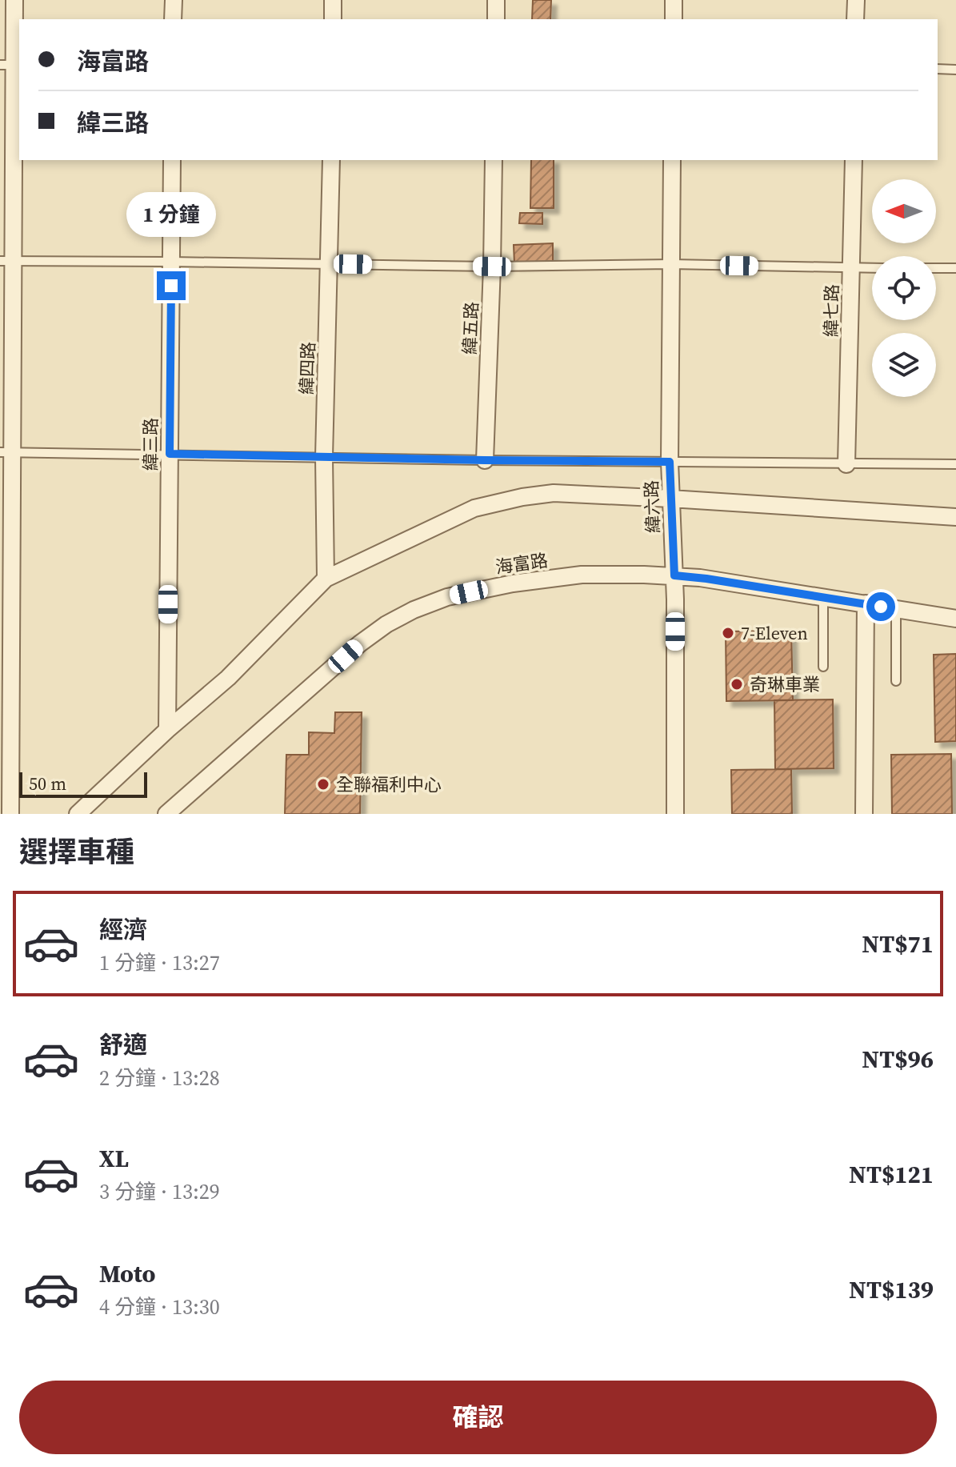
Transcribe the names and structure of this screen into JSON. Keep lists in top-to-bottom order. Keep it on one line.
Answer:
{"streets":{"street":["緯七路","緯五路","緯四路","緯三路","緯六路","海富路"]},"crossings":[["緯六路","海富路"]],"places":["7-Eleven","奇琳車業","全聯福利中心"],"scale_bar":"50 m","north":"left","page":{"banner":["海富路","緯三路"],"bubble":"1 分鐘","scale":"50 m","heading":"選擇車種","list":[{"name":"經濟","note":"1 分鐘 · 13:27","value":"NT$71"},{"name":"舒適","note":"2 分鐘 · 13:28","value":"NT$96"},{"name":"XL","note":"3 分鐘 · 13:29","value":"NT$121"},{"name":"Moto","note":"4 分鐘 · 13:30","value":"NT$139"}],"buttons":"確認"}}
